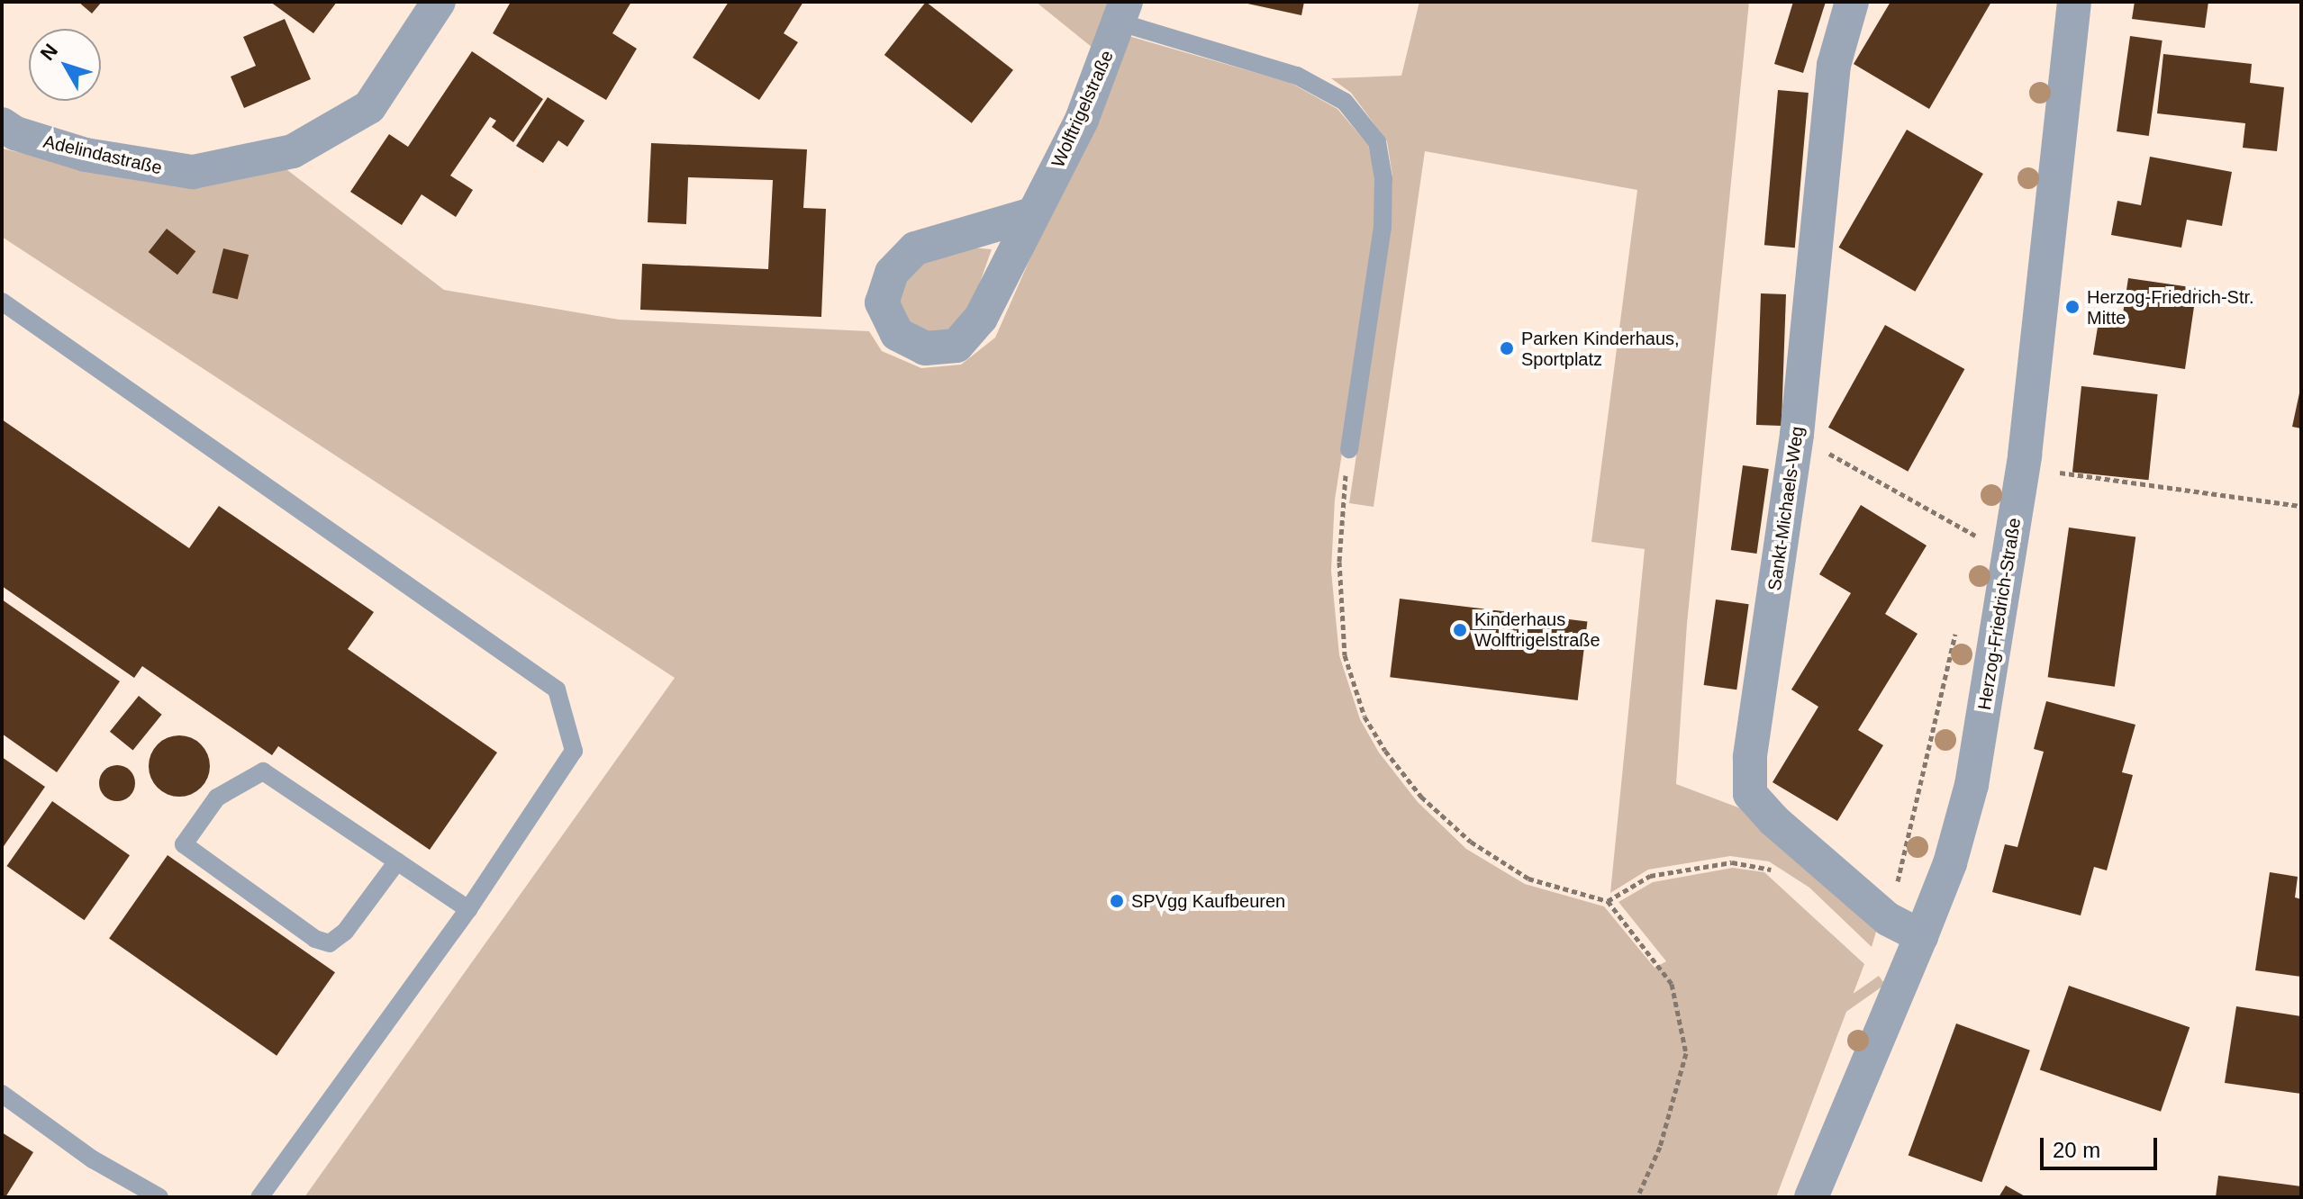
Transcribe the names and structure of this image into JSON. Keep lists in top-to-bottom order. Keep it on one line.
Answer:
{"streets":{"street":["Wolftrigelstraße","Adelindastraße","Sankt-Michaels-Weg","Herzog-Friedrich-Straße"]},"crossings":[["Sankt-Michaels-Weg","Herzog-Friedrich-Straße"]],"places":["Herzog-Friedrich-Str. Mitte","Parken Kinderhaus, Sportplatz","Kinderhaus Wolftrigelstraße","SPVgg Kaufbeuren"],"scale_bar":"20 m","north":"top left"}
